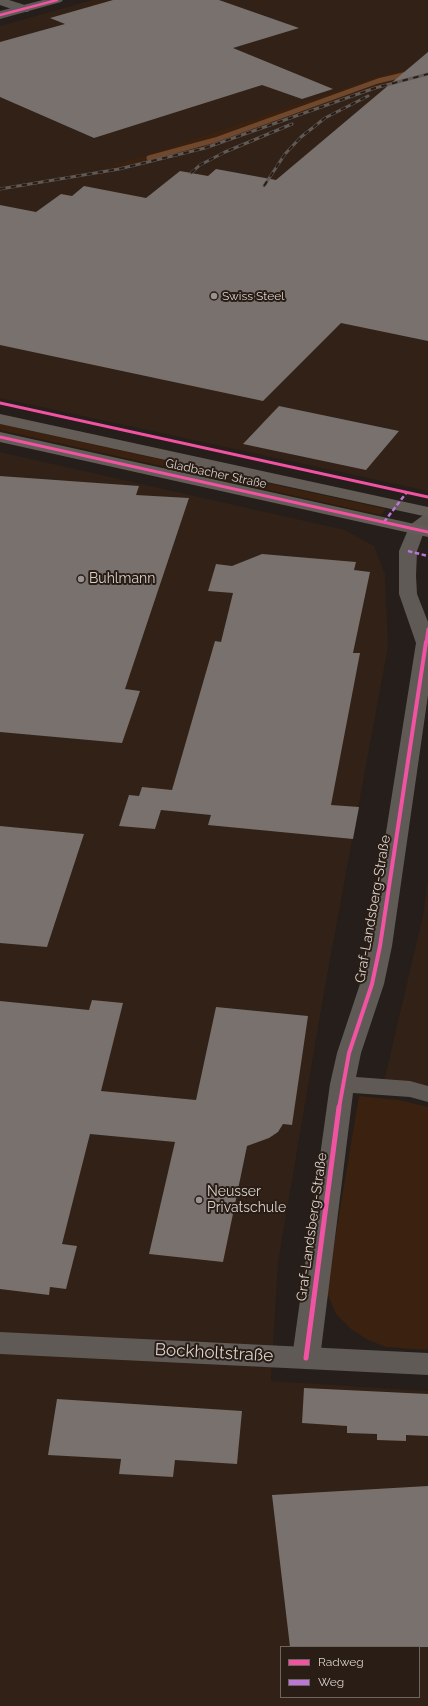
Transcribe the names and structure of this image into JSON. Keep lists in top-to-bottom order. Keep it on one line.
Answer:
{"streets":{"main road":["Gladbacher Straße"],"street":["Graf-Landsberg-Straße","Bockholtstraße"]},"crossings":[["Gladbacher Straße","Graf-Landsberg-Straße"],["Graf-Landsberg-Straße","Bockholtstraße"]],"places":["Swiss Steel","Buhlmann","Neusser Privatschule"],"legend":["Radweg","Weg"]}
